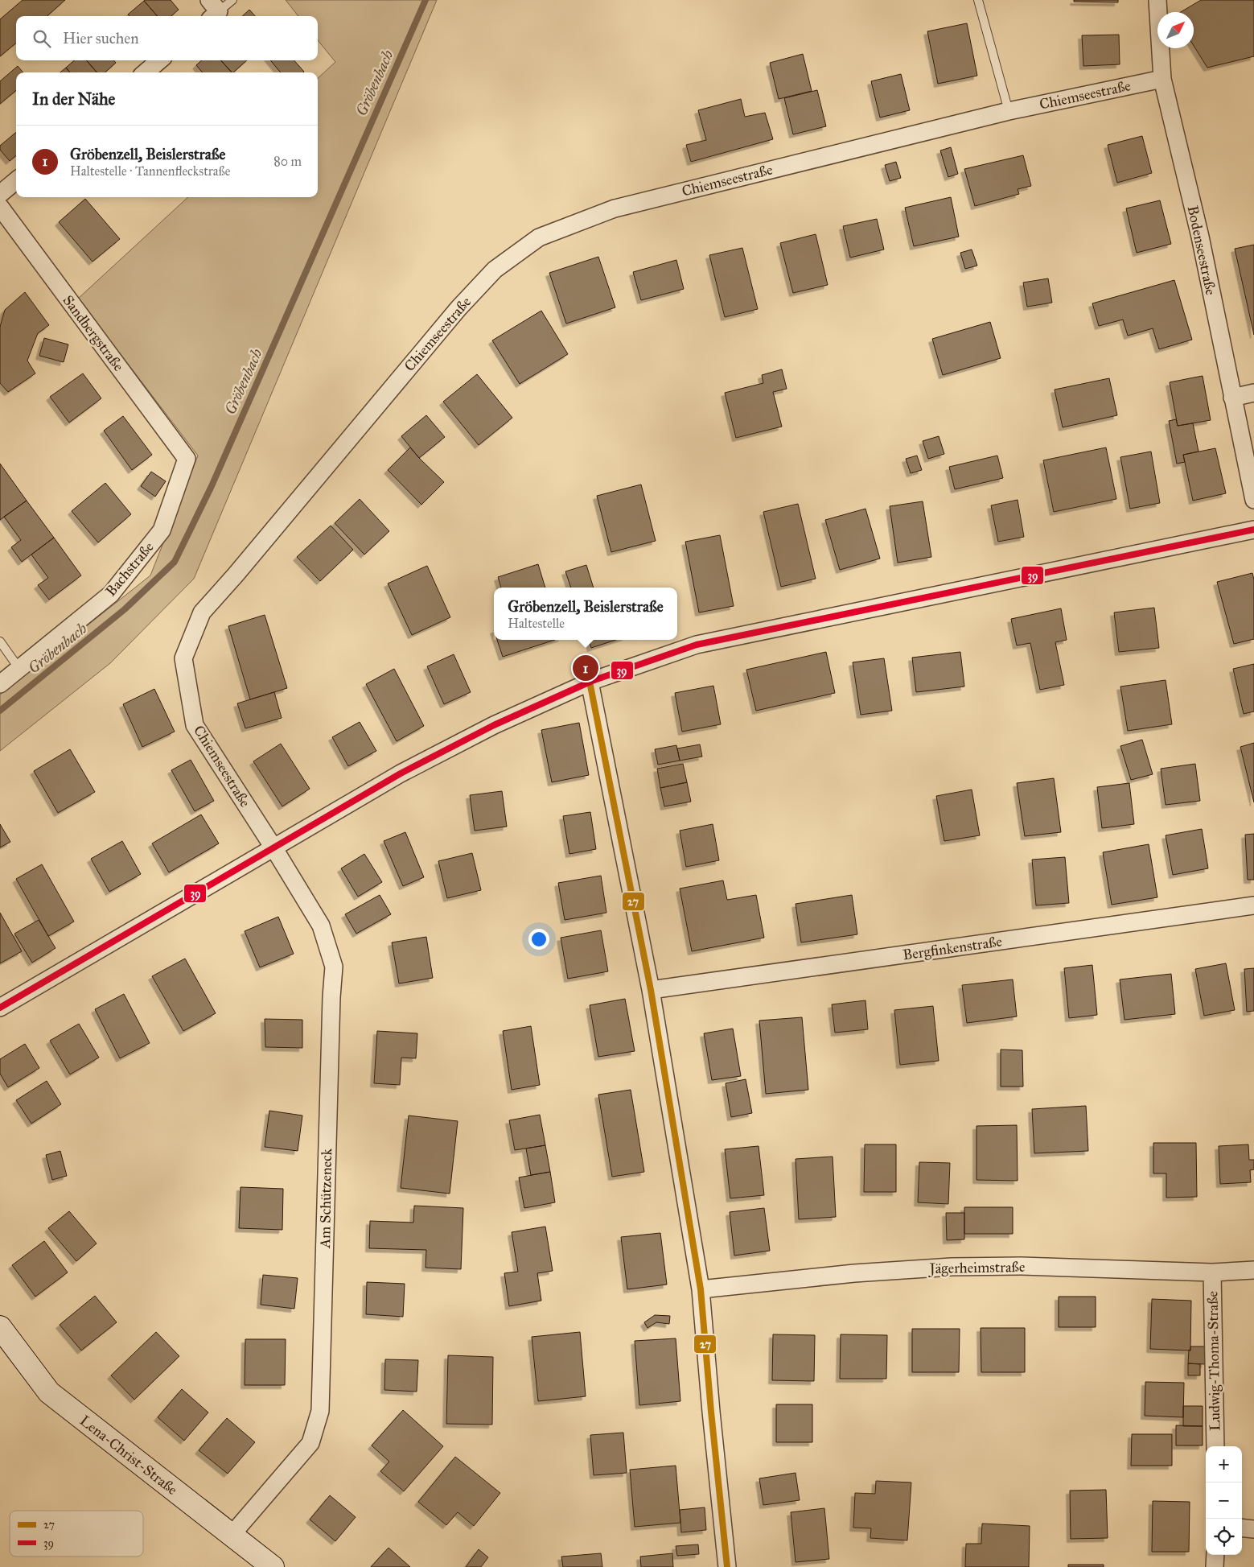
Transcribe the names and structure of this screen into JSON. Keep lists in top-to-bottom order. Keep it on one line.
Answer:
{"streets":{"street":["Chiemseestraße","Bodenseestraße","Sandbergstraße","Bachstraße","Bergfinkenstraße","Am Schützeneck","Jägerheimstraße","Ludwig-Thoma-Straße","Lena-Christ-Straße"]},"crossings":[["Chiemseestraße","Bodenseestraße"],["Chiemseestraße","Am Schützeneck"],["Sandbergstraße","Bachstraße"],["Am Schützeneck","Lena-Christ-Straße"],["Jägerheimstraße","Ludwig-Thoma-Straße"]],"water":["Gröbenbach"],"lines":["transit line 39","transit line 27"],"legend":["27","39"],"north":"top right","page":{"search":"Hier suchen","heading":"In der Nähe","list":[{"mark":"1","name":"Gröbenzell, Beislerstraße","note":"Haltestelle · Tannenfleckstraße","value":"80 m"}],"popup":["Gröbenzell, Beislerstraße","Haltestelle"],"pins":"1","map_buttons":["+","−"]}}
